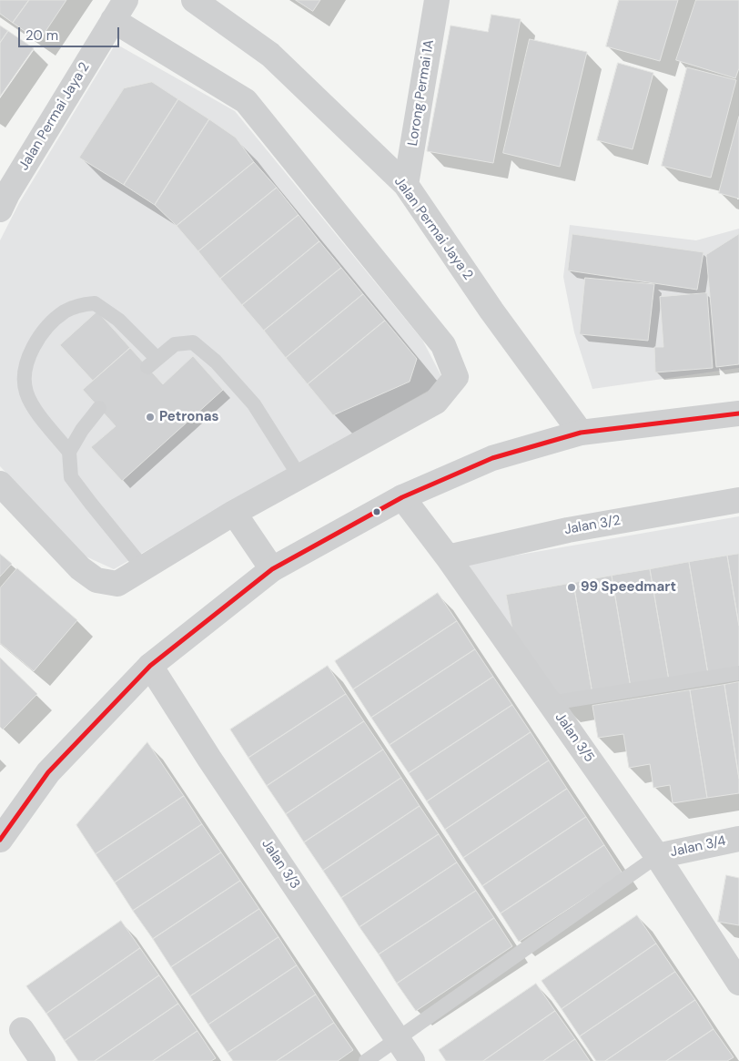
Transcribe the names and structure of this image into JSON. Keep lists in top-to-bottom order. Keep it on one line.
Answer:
{"streets":{"street":["Lorong Permai 1A","Jalan Permai Jaya 2","Jalan 3/2","Jalan 3/5","Jalan 3/4","Jalan 3/3"]},"crossings":[["Lorong Permai 1A","Jalan Permai Jaya 2"],["Jalan 3/2","Jalan 3/5"],["Jalan 3/5","Jalan 3/4"]],"places":["Petronas","99 Speedmart"],"scale_bar":"20 m"}
